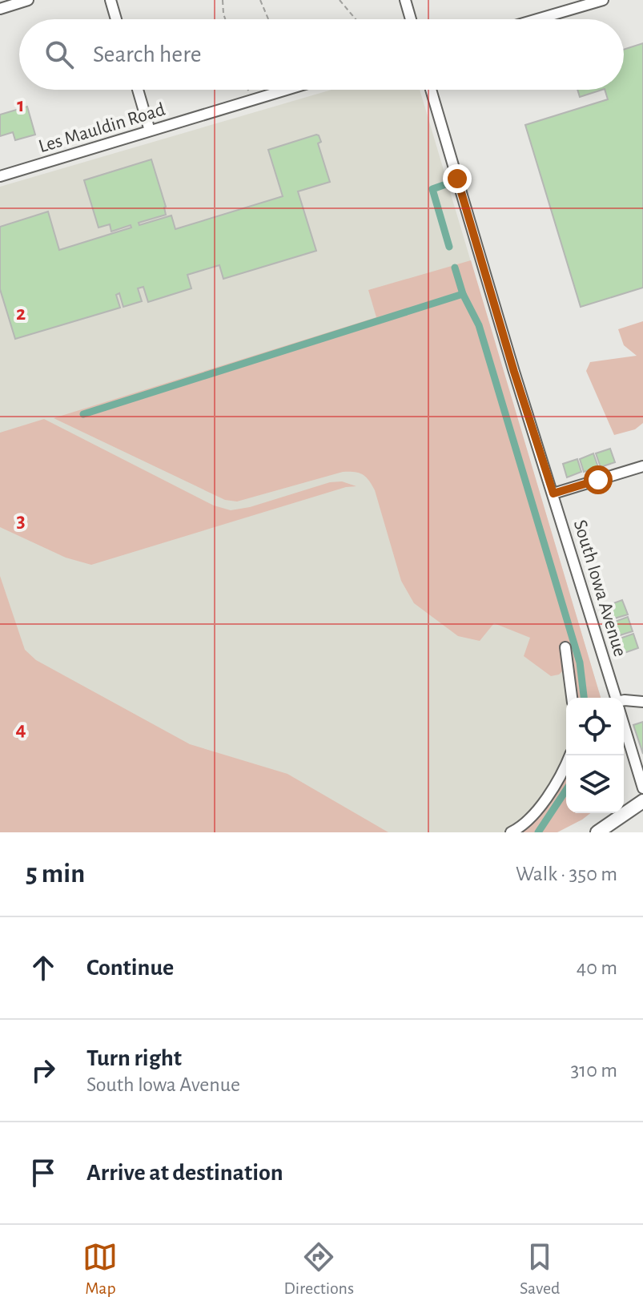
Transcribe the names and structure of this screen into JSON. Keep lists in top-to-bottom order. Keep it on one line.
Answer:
{"streets":{"street":["Les Mauldin Road","South Iowa Avenue"]},"page":{"search":"Search here","heading":["5 min","Walk · 350 m"],"list":[["Continue","40 m"],["Turn right","South Iowa Avenue","310 m"],"Arrive at destination"],"nav":["Map","Directions","Saved"]},"grid":{"rows":["1","2","3","4"]}}
